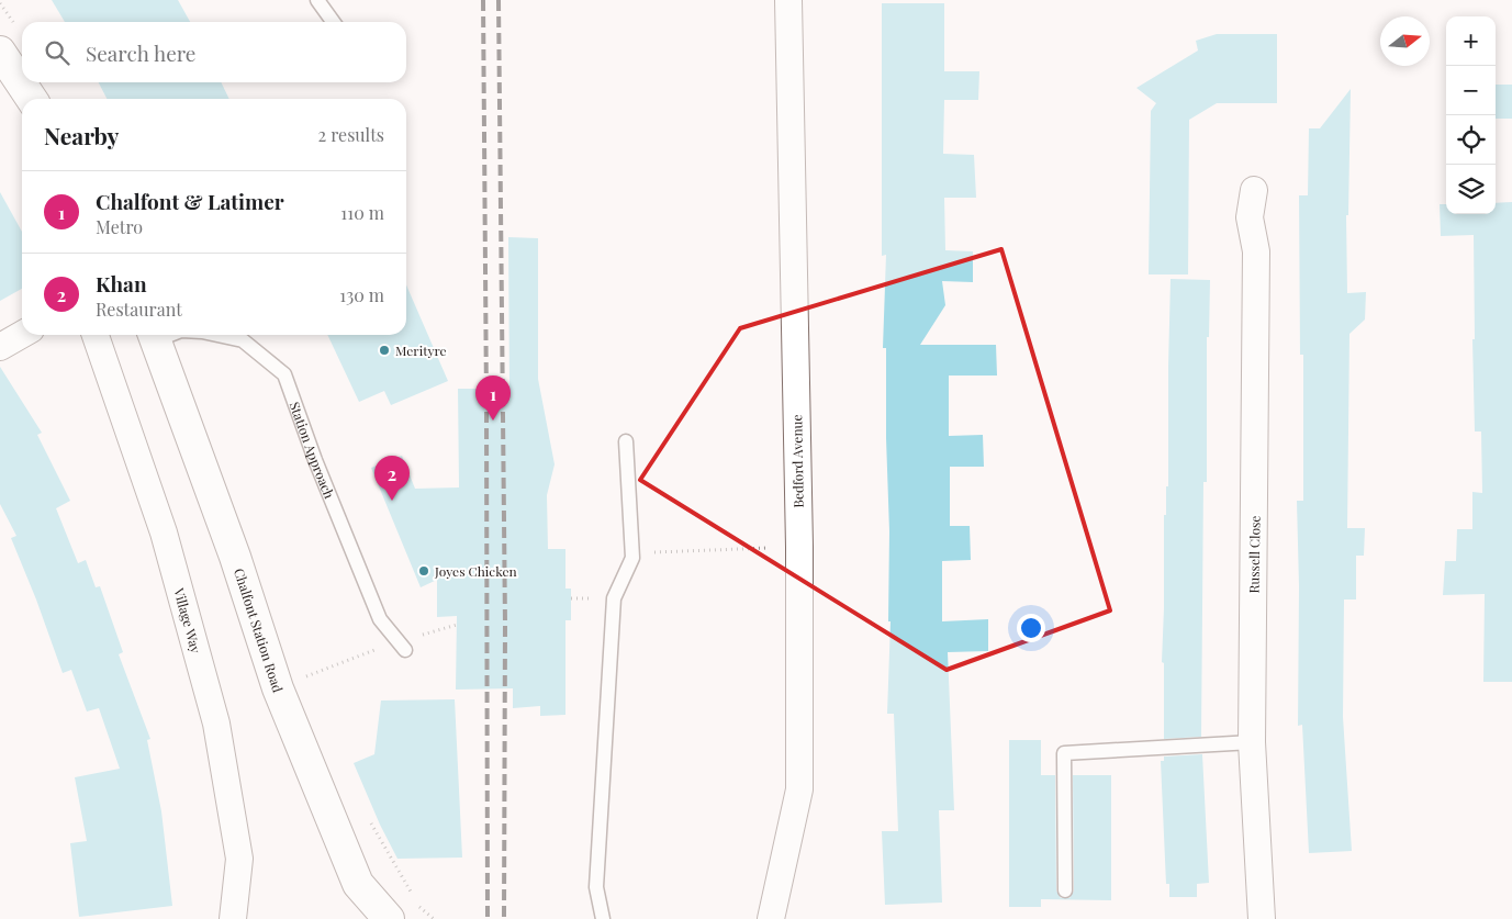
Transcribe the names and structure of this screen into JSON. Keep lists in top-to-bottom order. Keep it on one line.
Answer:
{"streets":{"main road":["Chalfont Station Road"],"street":["Bedford Avenue","Russell Close","Village Way"],"lane":["Station Approach"]},"places":["Merityre","Joyes Chicken"],"north":"right","page":{"map_buttons":["+","−"],"search":"Search here","heading":["Nearby","2 results"],"list":[{"mark":"1","name":"Chalfont & Latimer","note":"Metro","value":"110 m"},{"mark":"2","name":"Khan","note":"Restaurant","value":"130 m"}],"pins":["1","2"]}}
